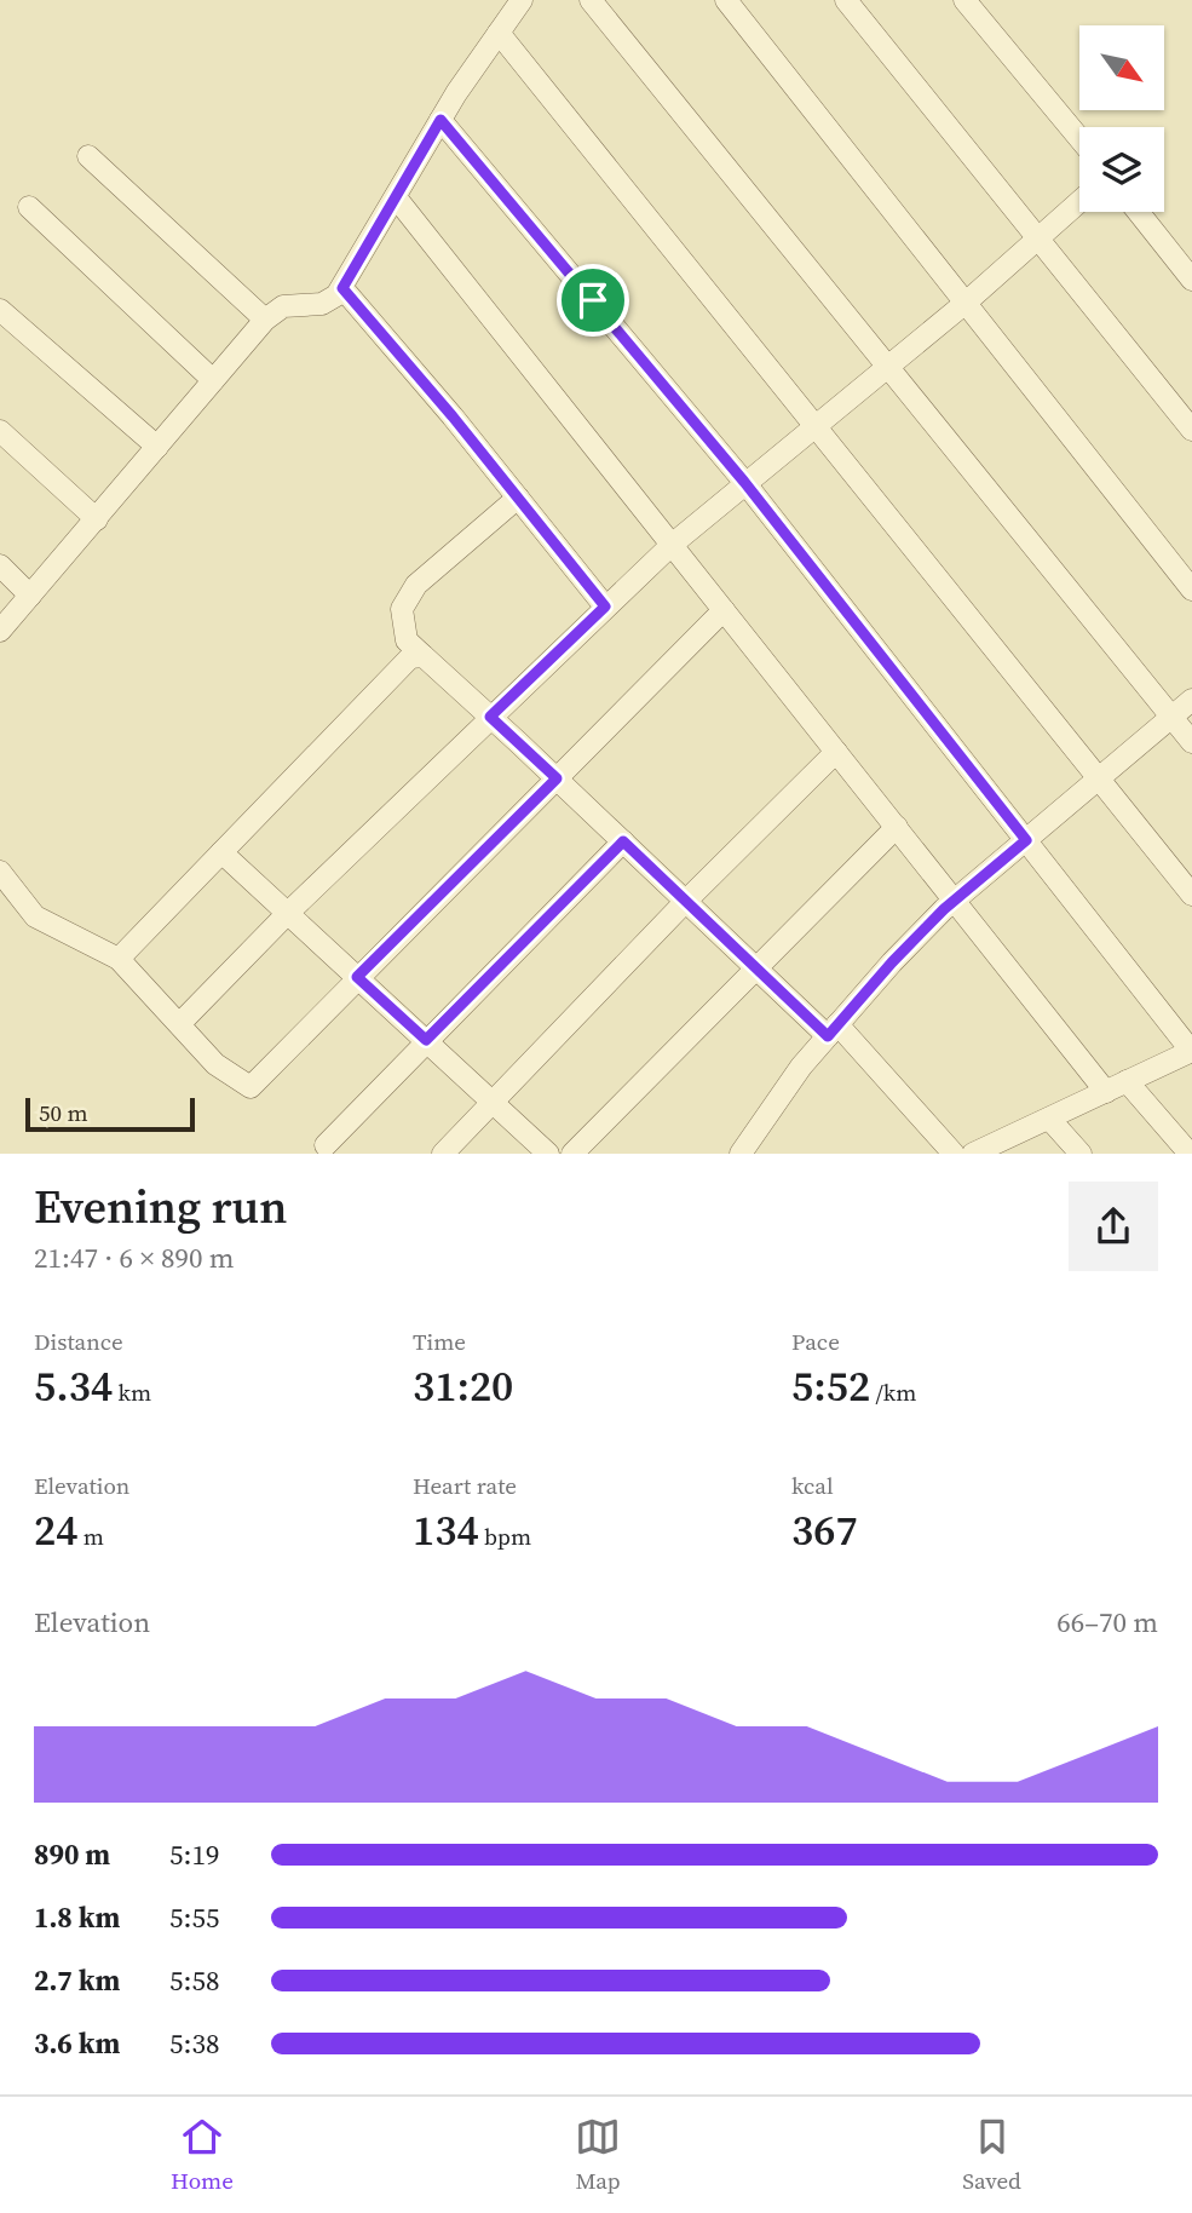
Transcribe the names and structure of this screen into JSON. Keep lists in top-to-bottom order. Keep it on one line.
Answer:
{"scale_bar":"50 m","north":"bottom right","page":{"scale":"50 m","heading":["Evening run","21:47 · 6 × 890 m"],"stats":[["Distance","5.34 km"],["Time","31:20"],["Pace","5:52 /km"],["Elevation","24 m"],["Heart rate","134 bpm"],["kcal","367"]],"chart":["Elevation","66–70 m"],"list":[{"name":"890 m","note":"5:19"},{"name":"1.8 km","note":"5:55"},{"name":"2.7 km","note":"5:58"},{"name":"3.6 km","note":"5:38"}],"tabs":["Home","Map","Saved"]}}
